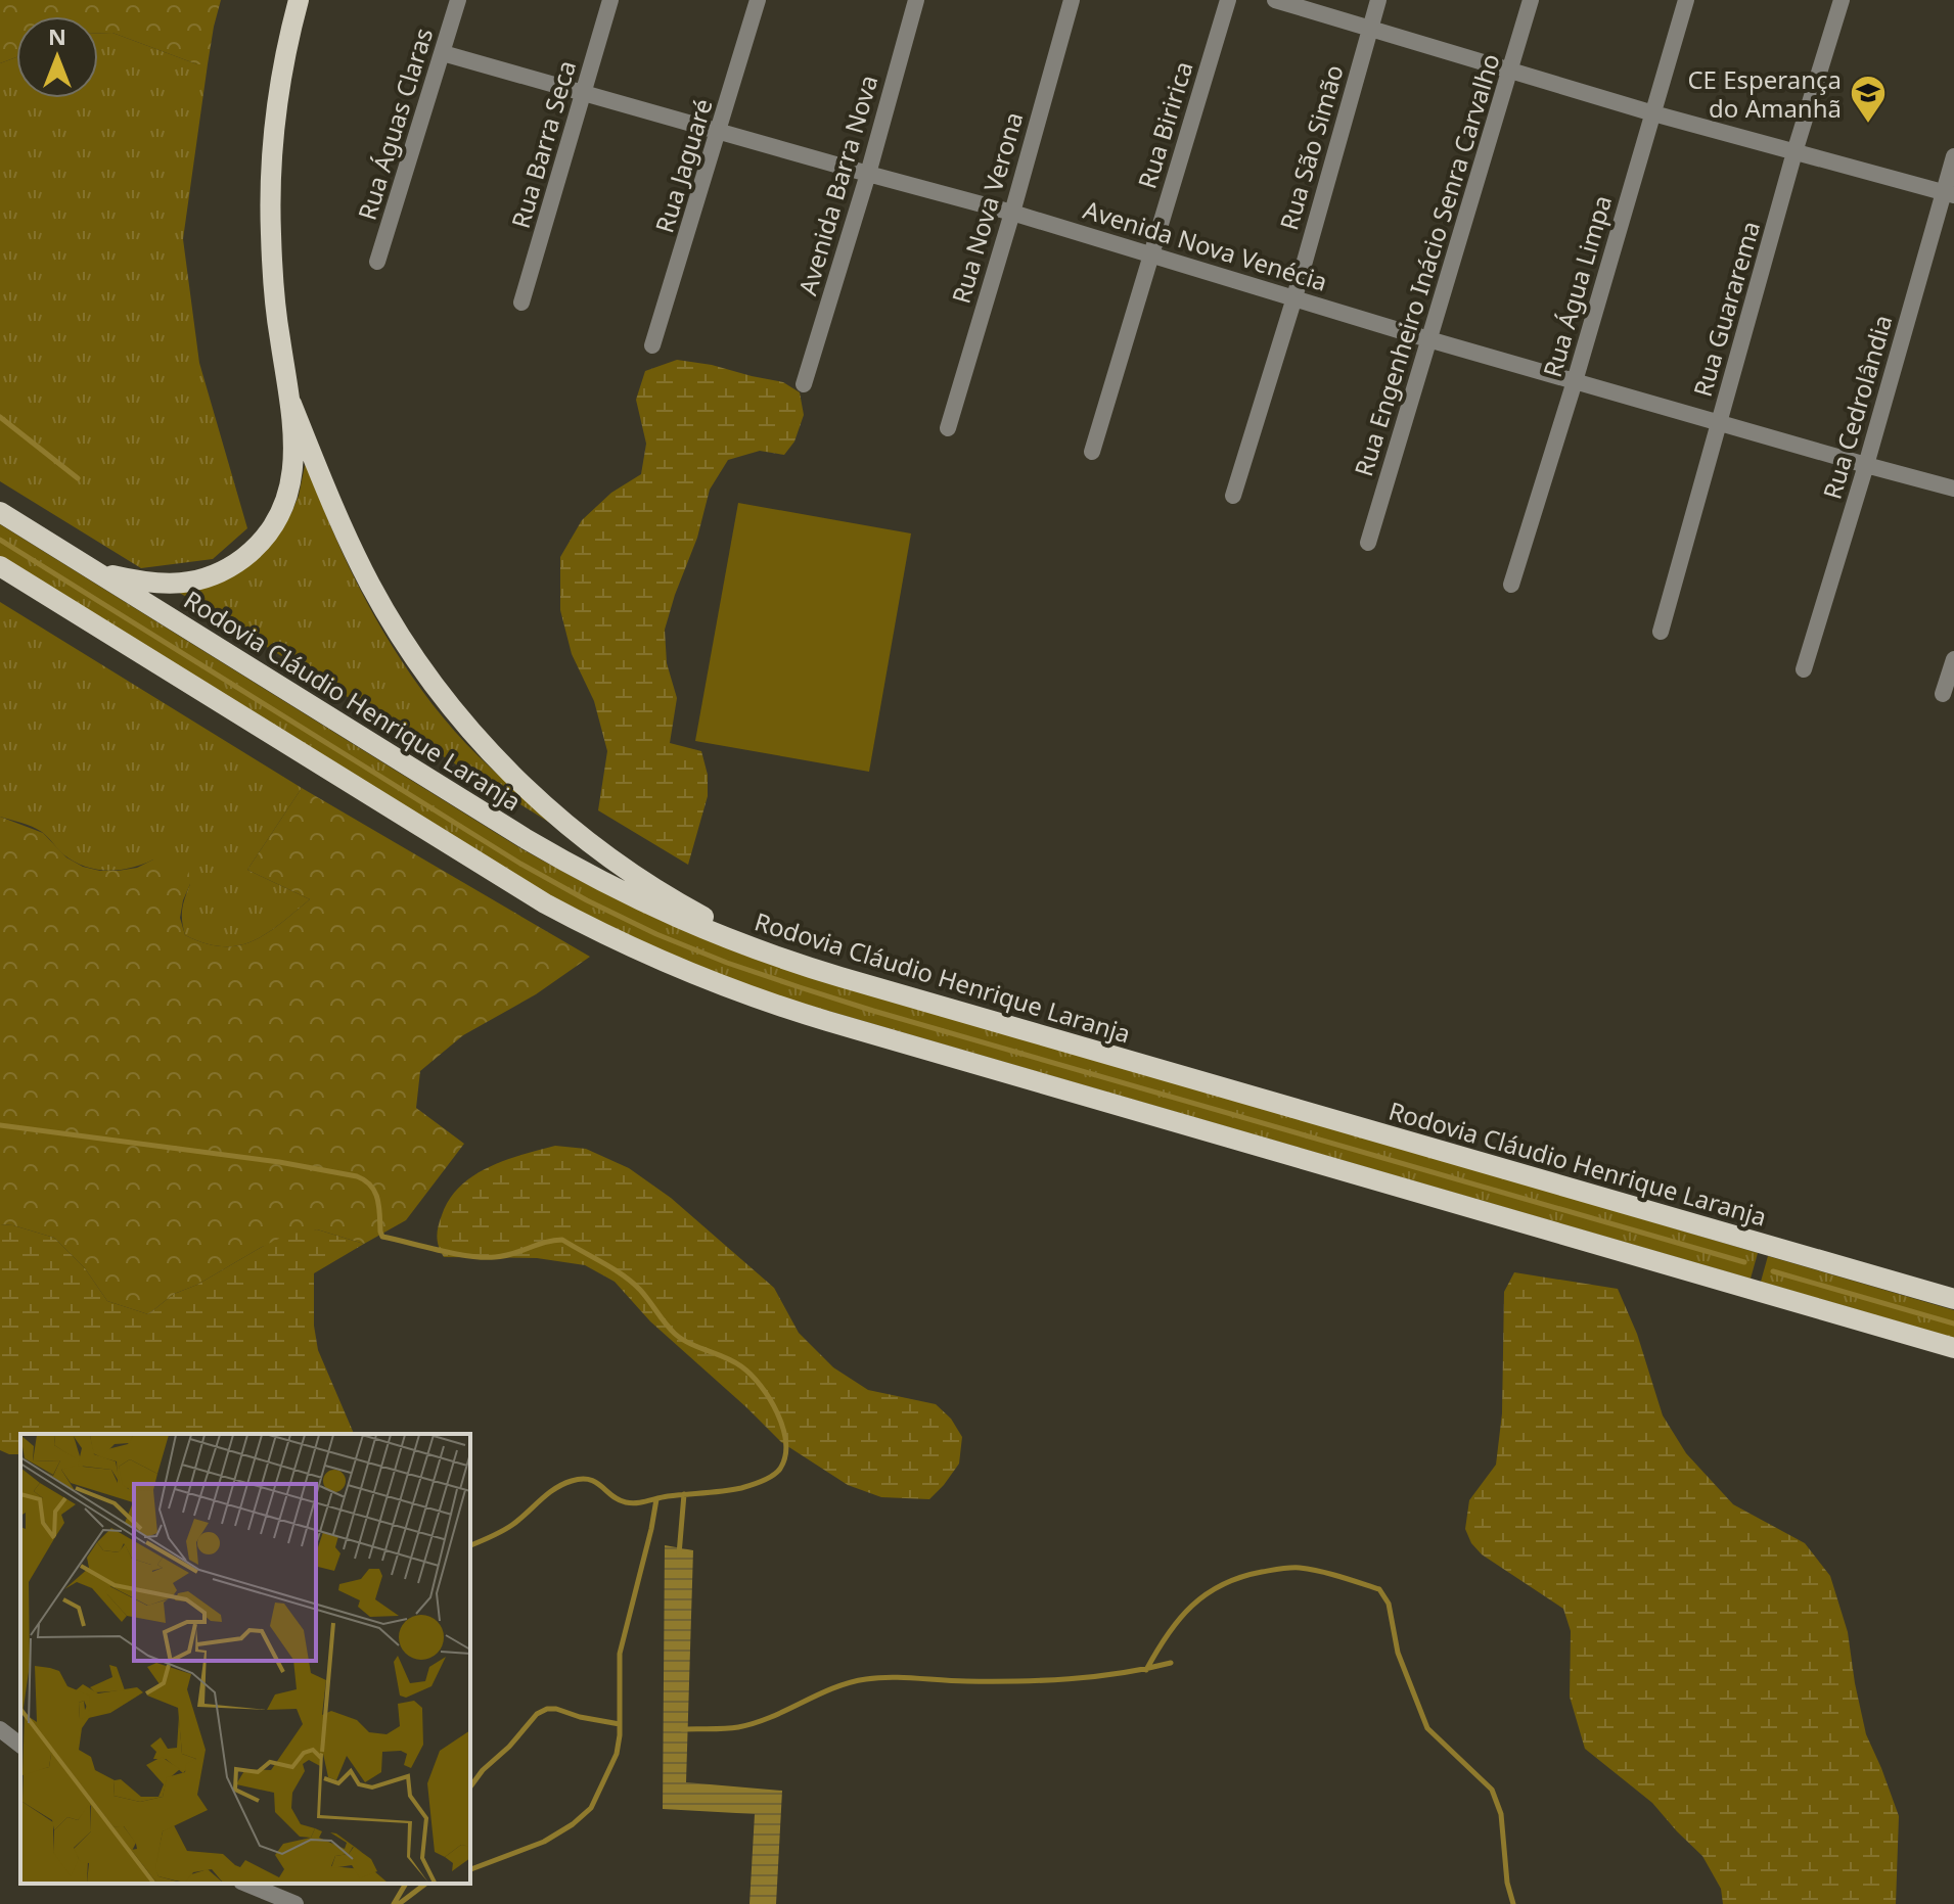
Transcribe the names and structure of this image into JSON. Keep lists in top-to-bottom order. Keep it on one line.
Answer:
{"streets":{"main road":["Rodovia Cláudio Henrique Laranja"],"street":["Rua Águas Claras","Rua Biririca","Rua Barra Seca","Rua São Simão","Rua Jaguaré","Avenida Barra Nova","Rua Nova Verona","Avenida Nova Venécia","Rua Engenheiro Inácio Senra Carvalho","Rua Água Limpa","Rua Guararema","Rua Cedrolândia"]},"crossings":[["Rua Águas Claras","Avenida Nova Venécia"],["Rua Biririca","Avenida Nova Venécia"],["Rua Barra Seca","Avenida Nova Venécia"],["Rua São Simão","Avenida Nova Venécia"],["Rua Jaguaré","Avenida Nova Venécia"],["Avenida Barra Nova","Avenida Nova Venécia"],["Rua Nova Verona","Avenida Nova Venécia"],["Avenida Nova Venécia","Rua Engenheiro Inácio Senra Carvalho"],["Avenida Nova Venécia","Rua Água Limpa"],["Avenida Nova Venécia","Rua Guararema"],["Avenida Nova Venécia","Rua Cedrolândia"]],"places":{"school or university":["CE Esperança do Amanhã"]},"north":"top"}
